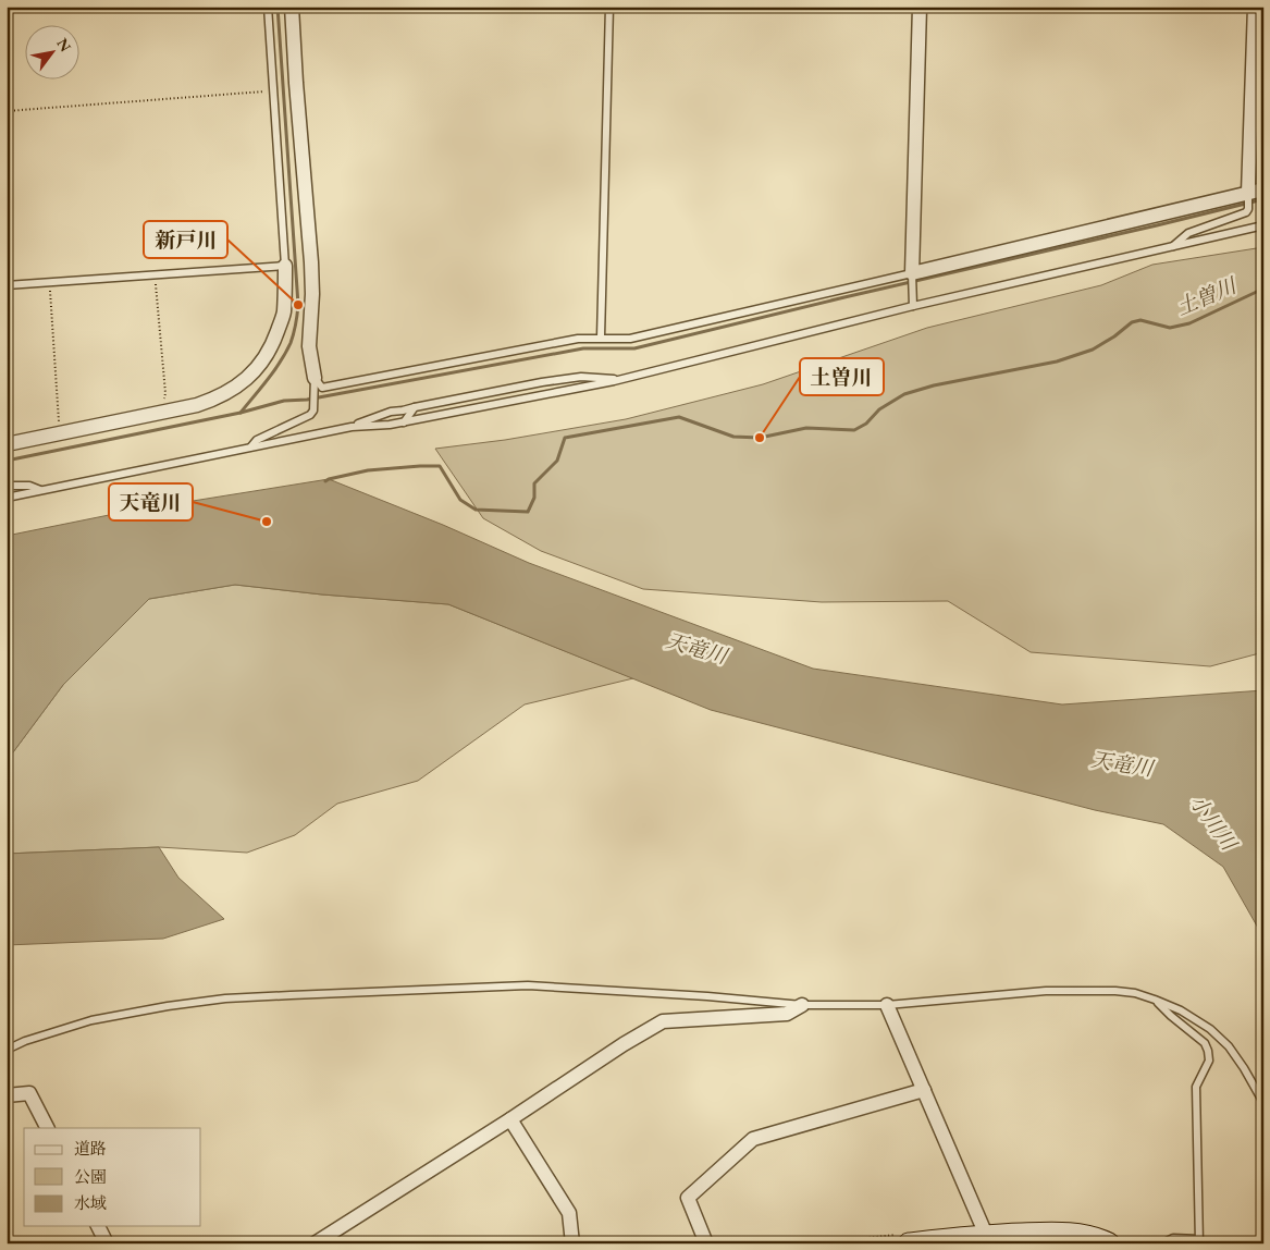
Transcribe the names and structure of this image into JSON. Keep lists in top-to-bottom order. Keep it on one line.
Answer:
{"water":["土曽川","天竜川","小川川"],"places":["新戸川","土曽川","天竜川"],"legend":["道路","公園","水域"],"north":"top right"}
